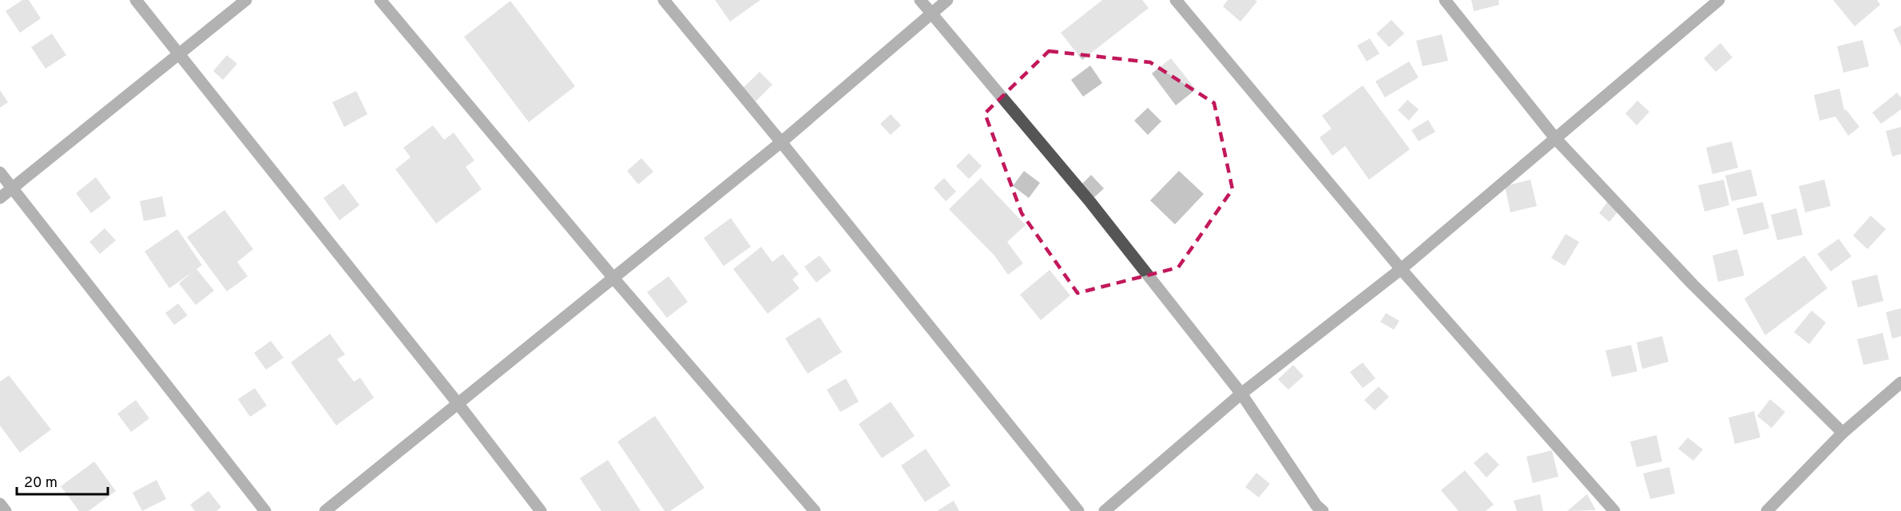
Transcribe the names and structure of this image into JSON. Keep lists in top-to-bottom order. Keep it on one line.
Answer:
{"scale_bar":"20 m"}
